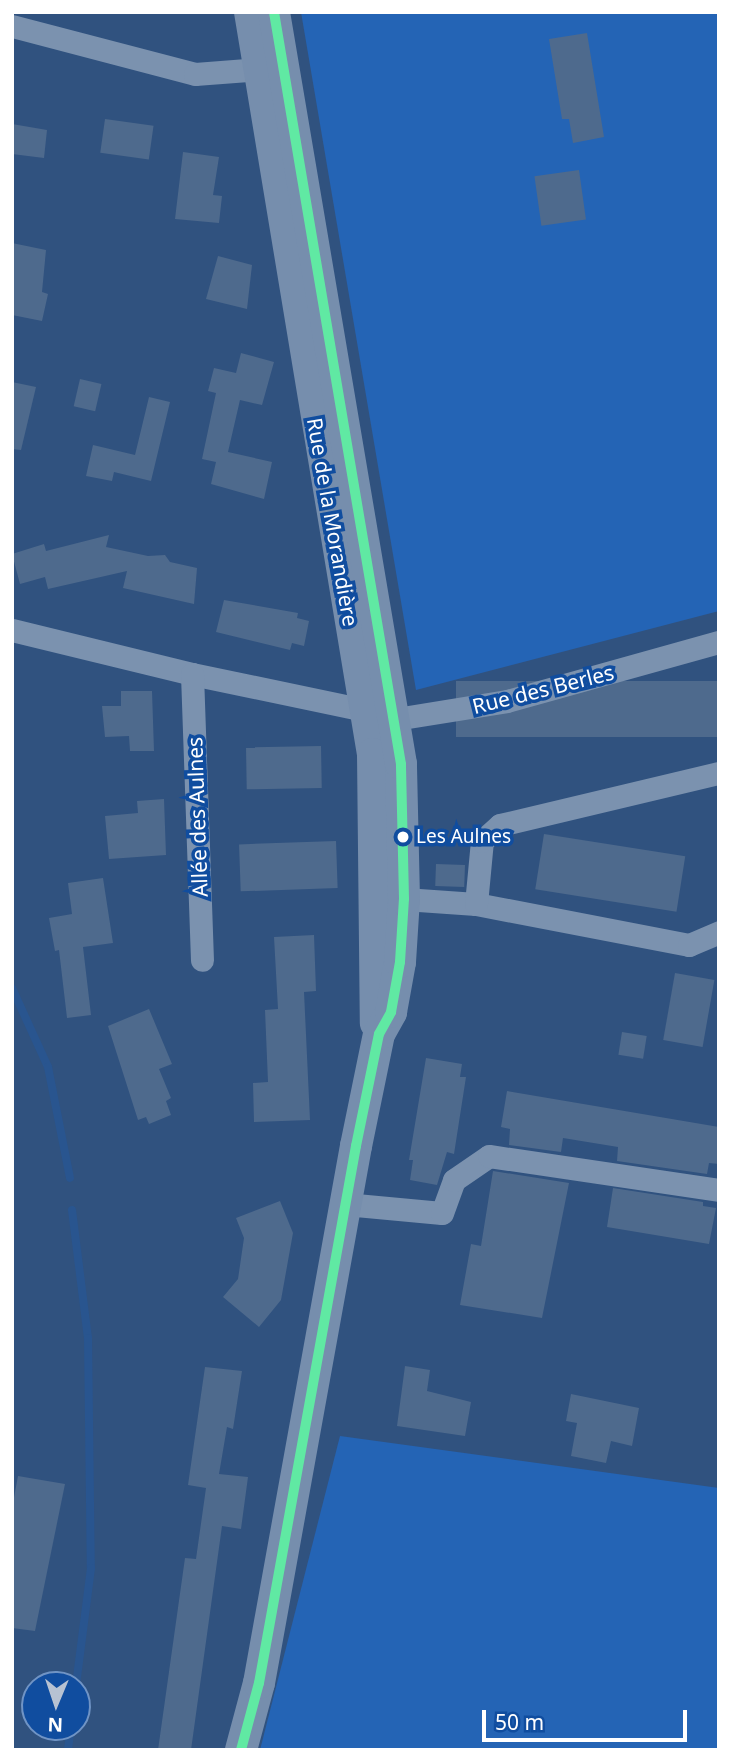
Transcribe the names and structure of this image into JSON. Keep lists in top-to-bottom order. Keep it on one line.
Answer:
{"streets":{"street":["Rue de la Morandière","Rue des Berles","Allée des Aulnes"]},"crossings":[["Rue de la Morandière","Rue des Berles"]],"places":["Les Aulnes"],"scale_bar":"50 m","north":"bottom"}
